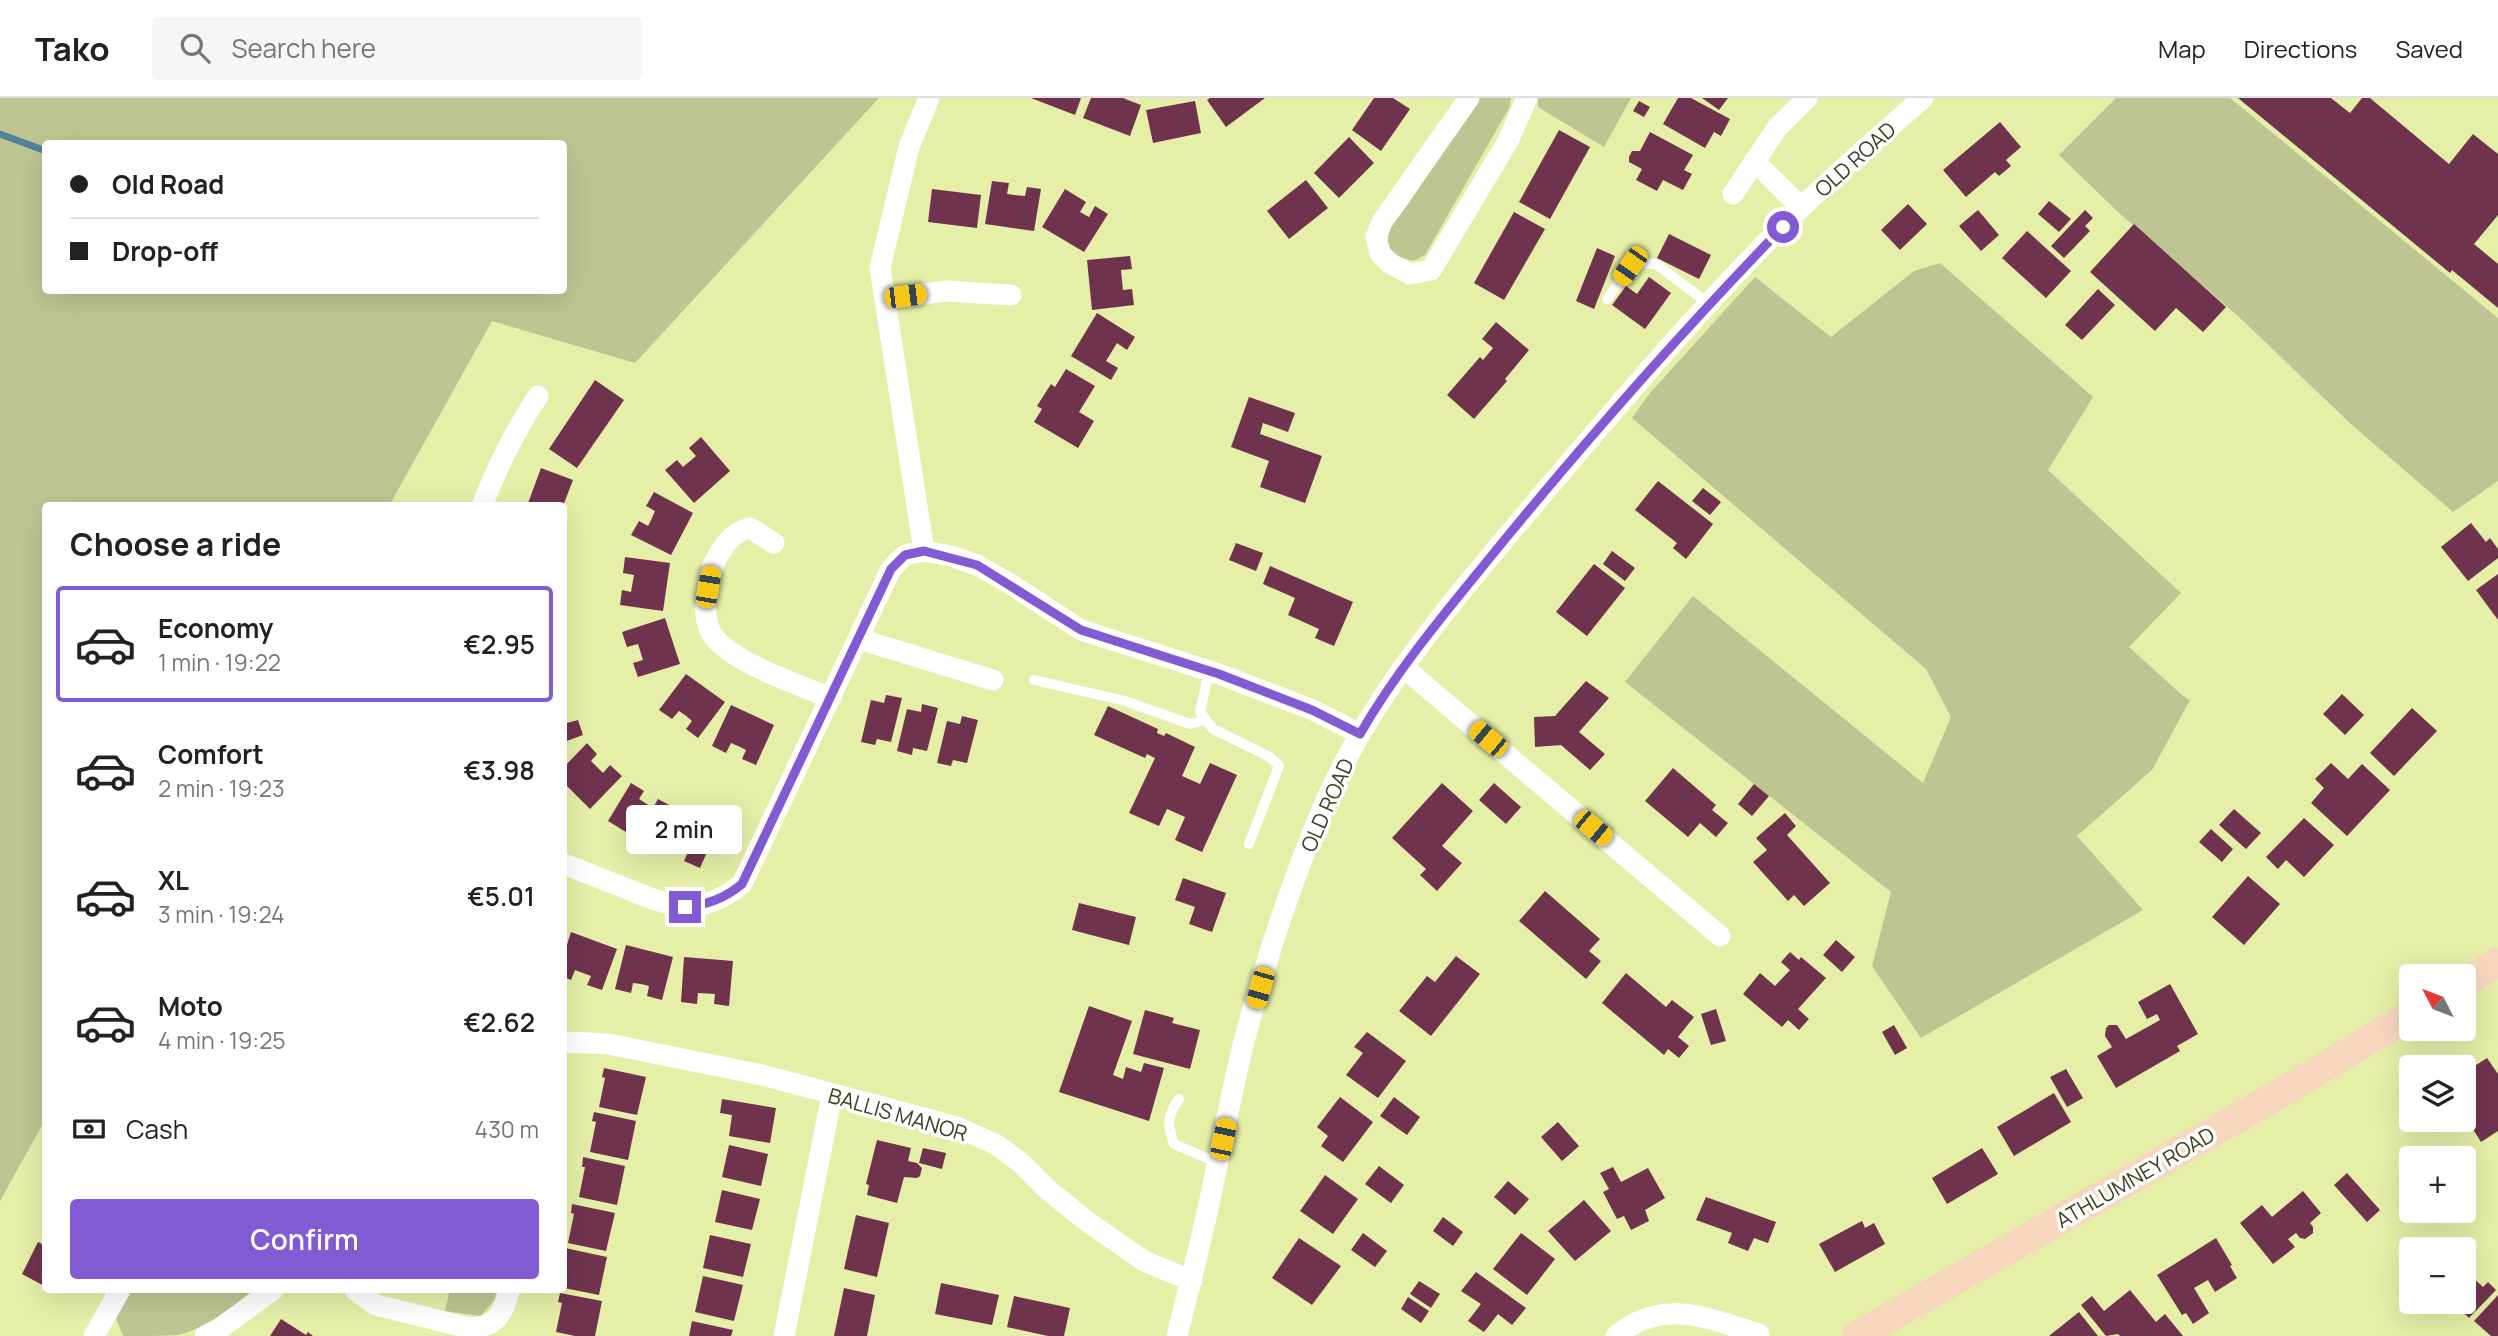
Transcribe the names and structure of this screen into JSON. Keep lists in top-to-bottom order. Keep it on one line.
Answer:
{"streets":{"main road":["ATHLUMNEY ROAD"],"street":["OLD ROAD","BALLIS MANOR"]},"crossings":[["OLD ROAD","BALLIS MANOR"]],"north":"top left","page":{"header":"Tako","search":"Search here","nav":["Map","Directions","Saved"],"banner":["Old Road","Drop-off"],"heading":"Choose a ride","list":[{"name":"Economy","note":"1 min · 19:22","value":"€2.95"},{"name":"Comfort","note":"2 min · 19:23","value":"€3.98"},{"name":"XL","note":"3 min · 19:24","value":"€5.01"},{"name":"Moto","note":"4 min · 19:25","value":"€2.62"}],"bubble":"2 min","map_buttons":["+","−"],"pay":["Cash","430 m"],"buttons":"Confirm"}}
